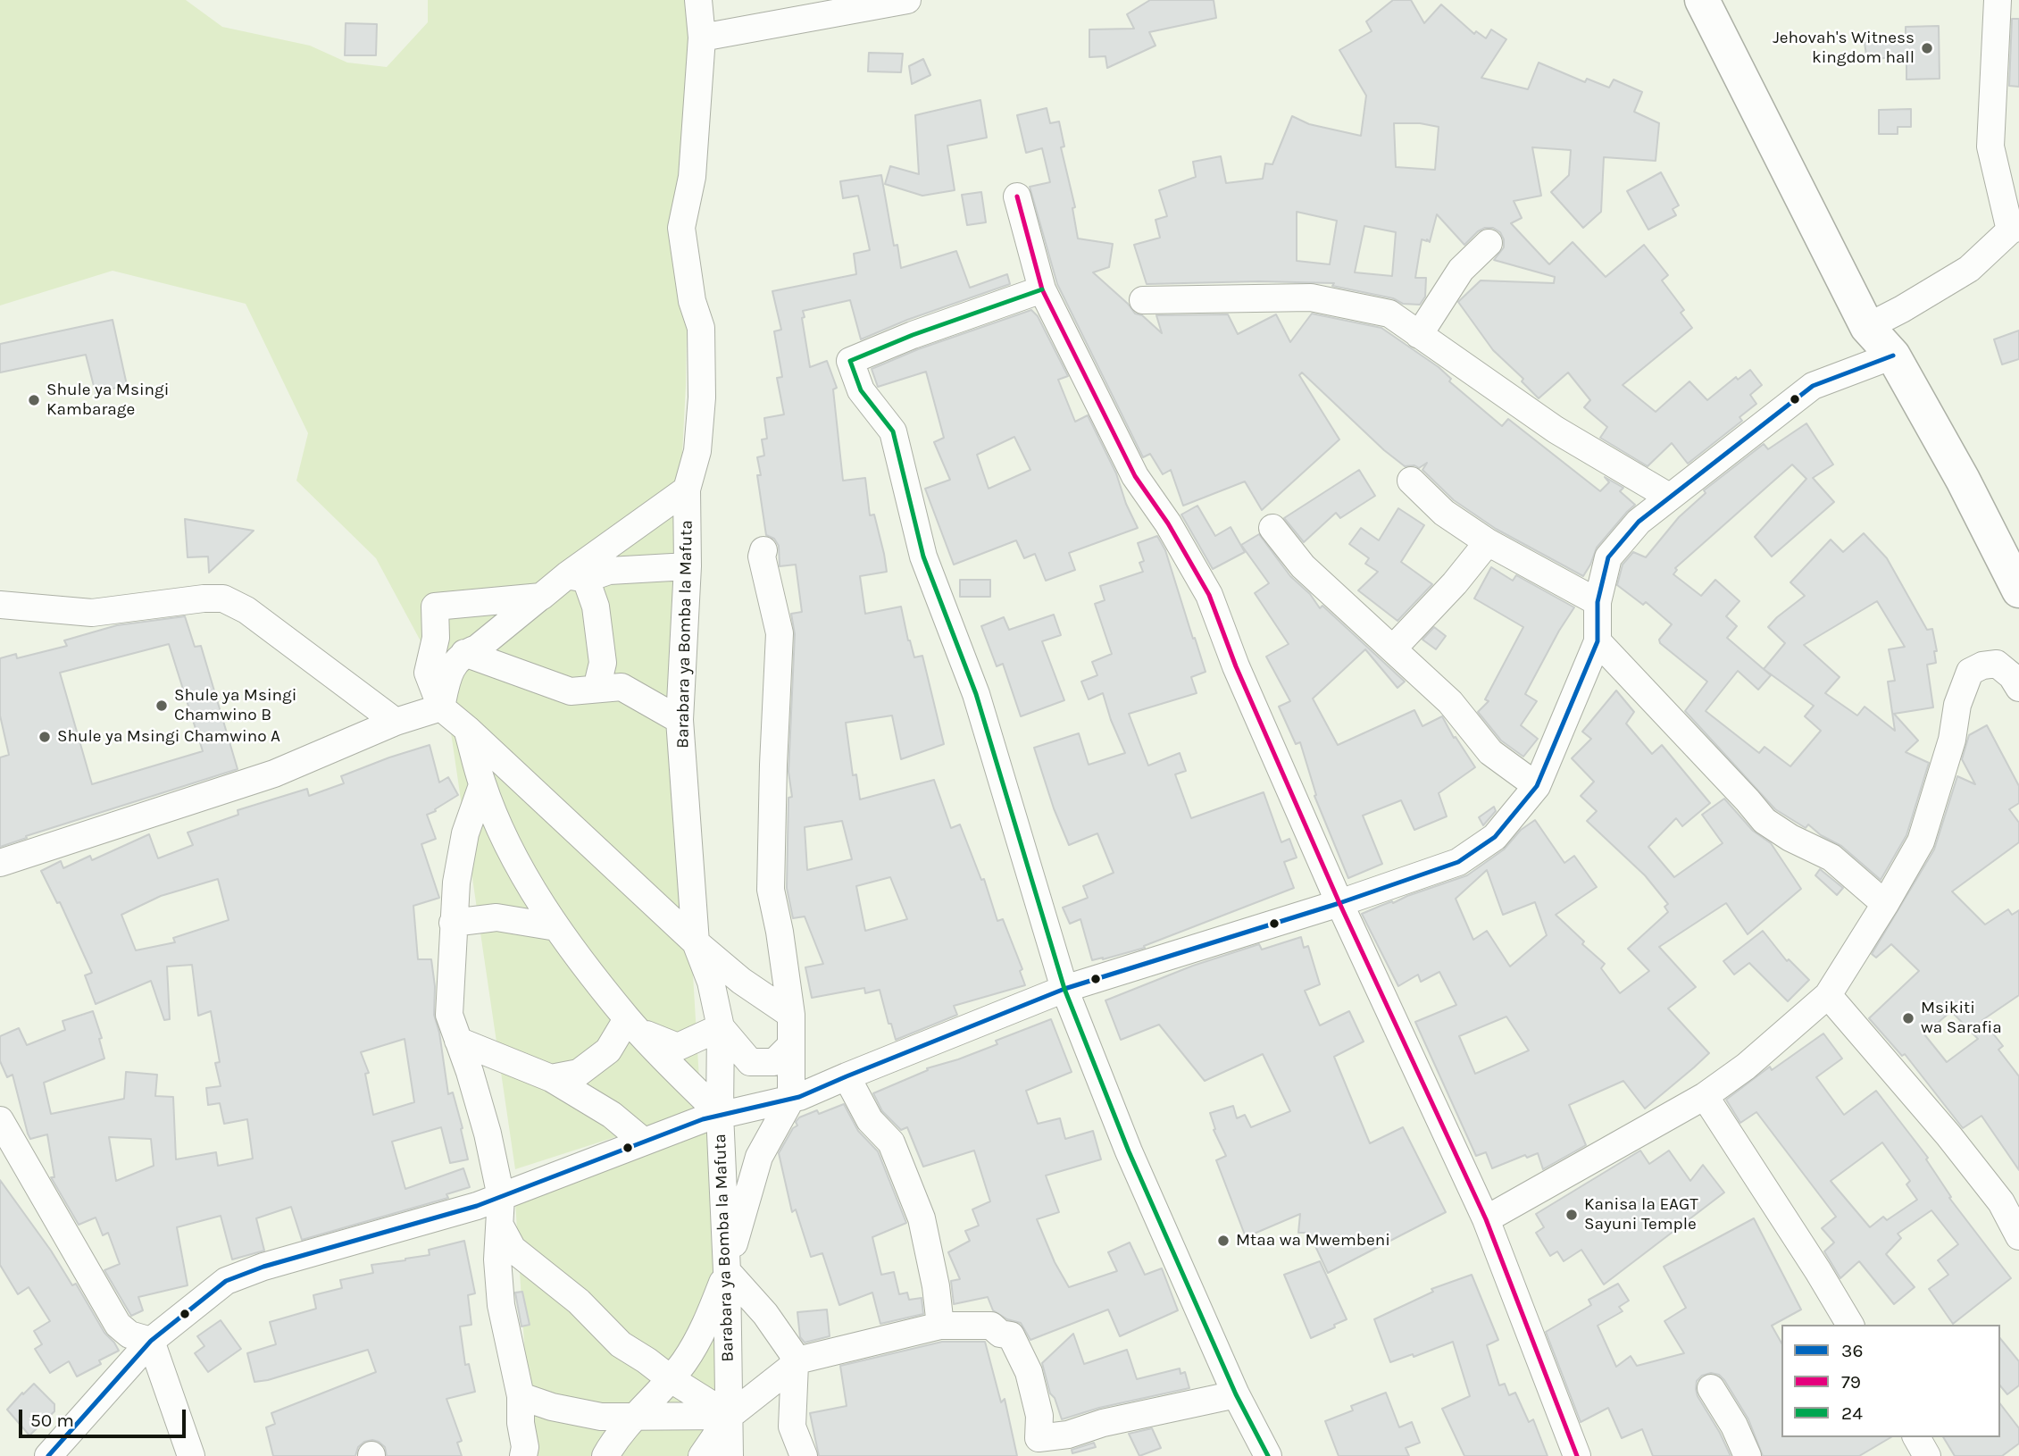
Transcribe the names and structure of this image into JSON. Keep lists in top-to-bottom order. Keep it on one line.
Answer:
{"streets":{"street":["Barabara ya Bomba la Mafuta"]},"places":["Jehovah's Witness kingdom hall","Shule ya Msingi Kambarage","Shule ya Msingi Chamwino B","Shule ya Msingi Chamwino A","Msikiti wa Sarafia","Kanisa la EAGT Sayuni Temple","Mtaa wa Mwembeni"],"lines":["transit line 79","transit line 24","transit line 36"],"legend":["36","79","24"],"scale_bar":"50 m"}
